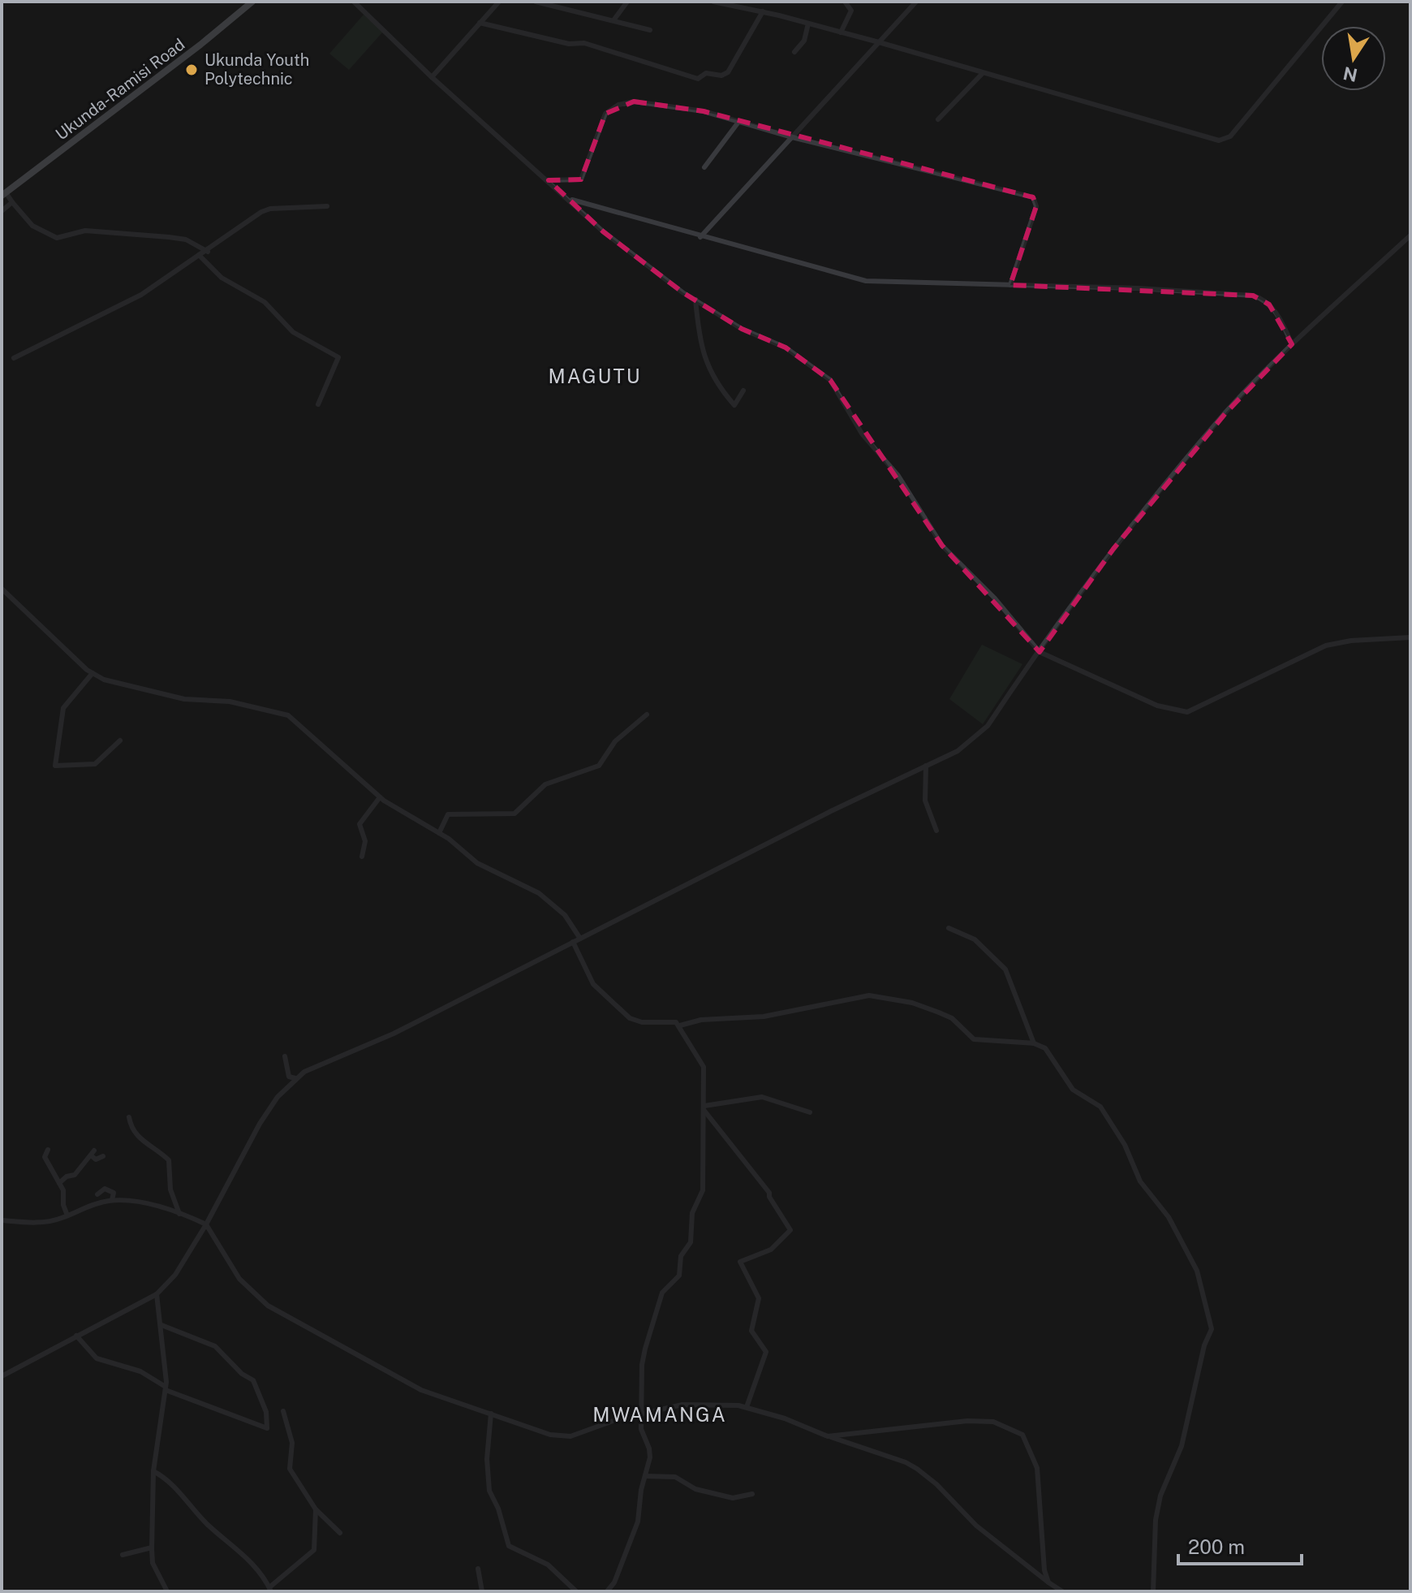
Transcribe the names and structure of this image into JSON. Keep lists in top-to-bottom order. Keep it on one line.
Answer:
{"streets":{"highway":["Ukunda-Ramisi Road"]},"districts":["MAGUTU","MWAMANGA"],"places":["Ukunda Youth Polytechnic"],"scale_bar":"200 m","north":"bottom"}
